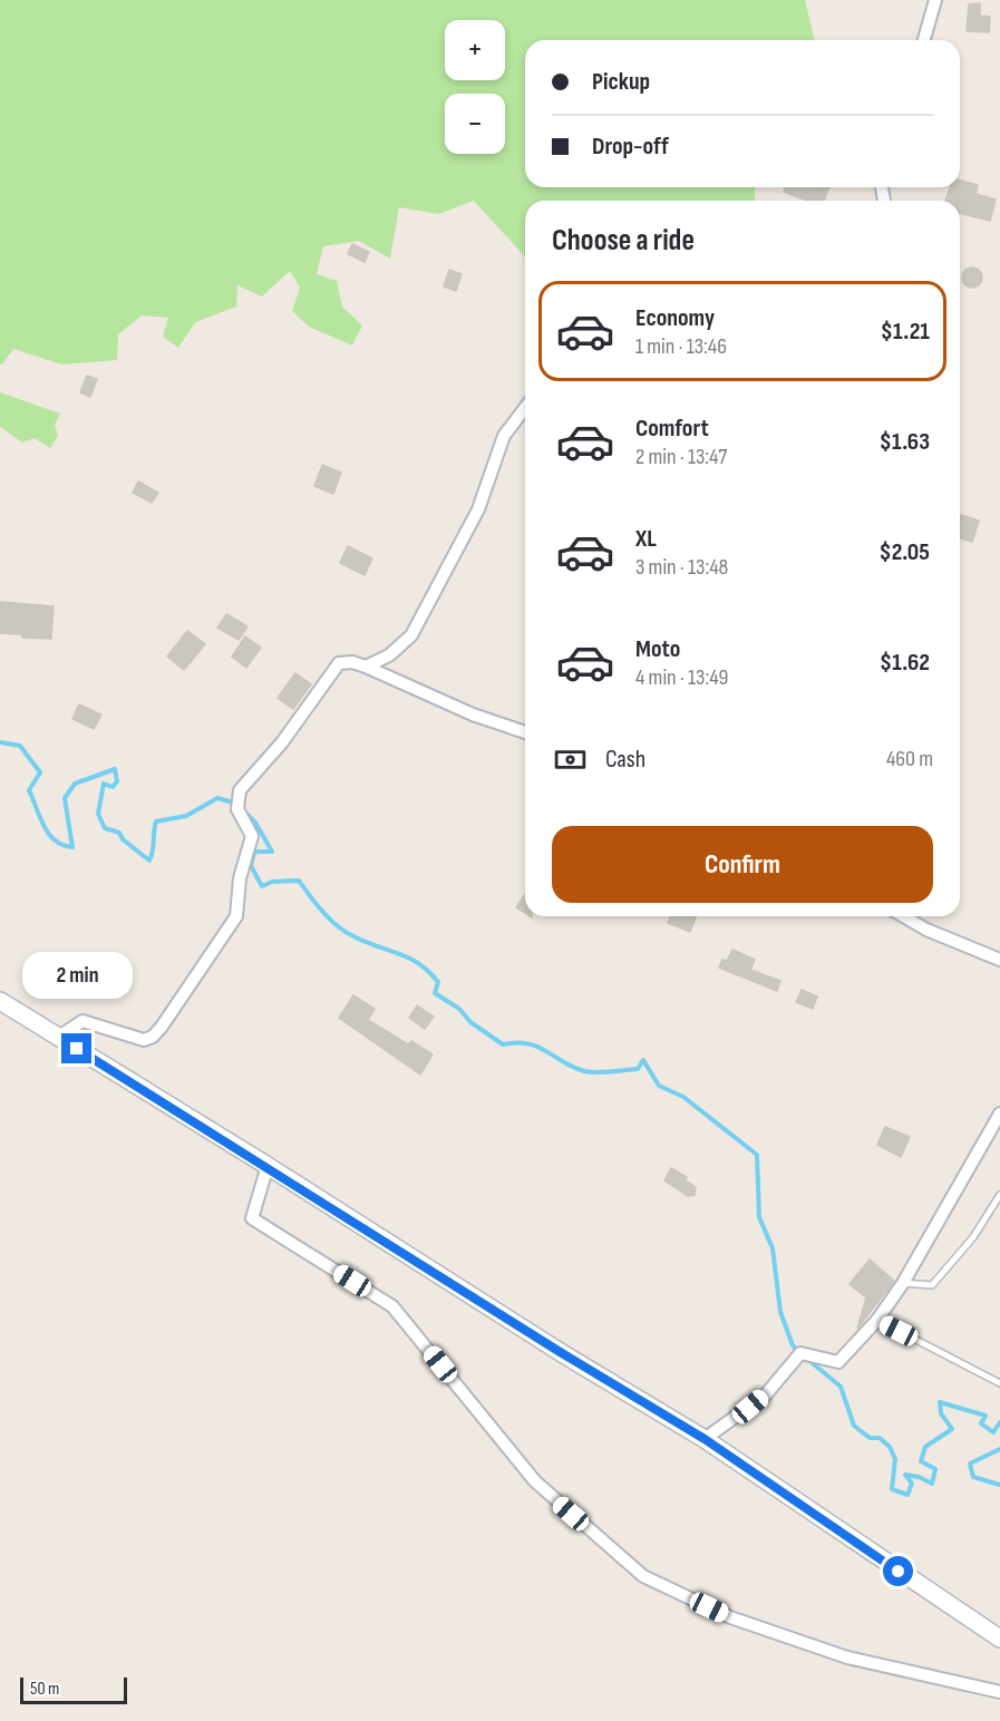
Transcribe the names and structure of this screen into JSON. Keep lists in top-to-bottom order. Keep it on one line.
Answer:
{"scale_bar":"50 m","page":{"map_buttons":["+","−"],"banner":["Pickup","Drop-off"],"heading":"Choose a ride","list":[{"name":"Economy","note":"1 min · 13:46","value":"$1.21"},{"name":"Comfort","note":"2 min · 13:47","value":"$1.63"},{"name":"XL","note":"3 min · 13:48","value":"$2.05"},{"name":"Moto","note":"4 min · 13:49","value":"$1.62"}],"pay":["Cash","460 m"],"buttons":"Confirm","bubble":"2 min","scale":"50 m"}}
